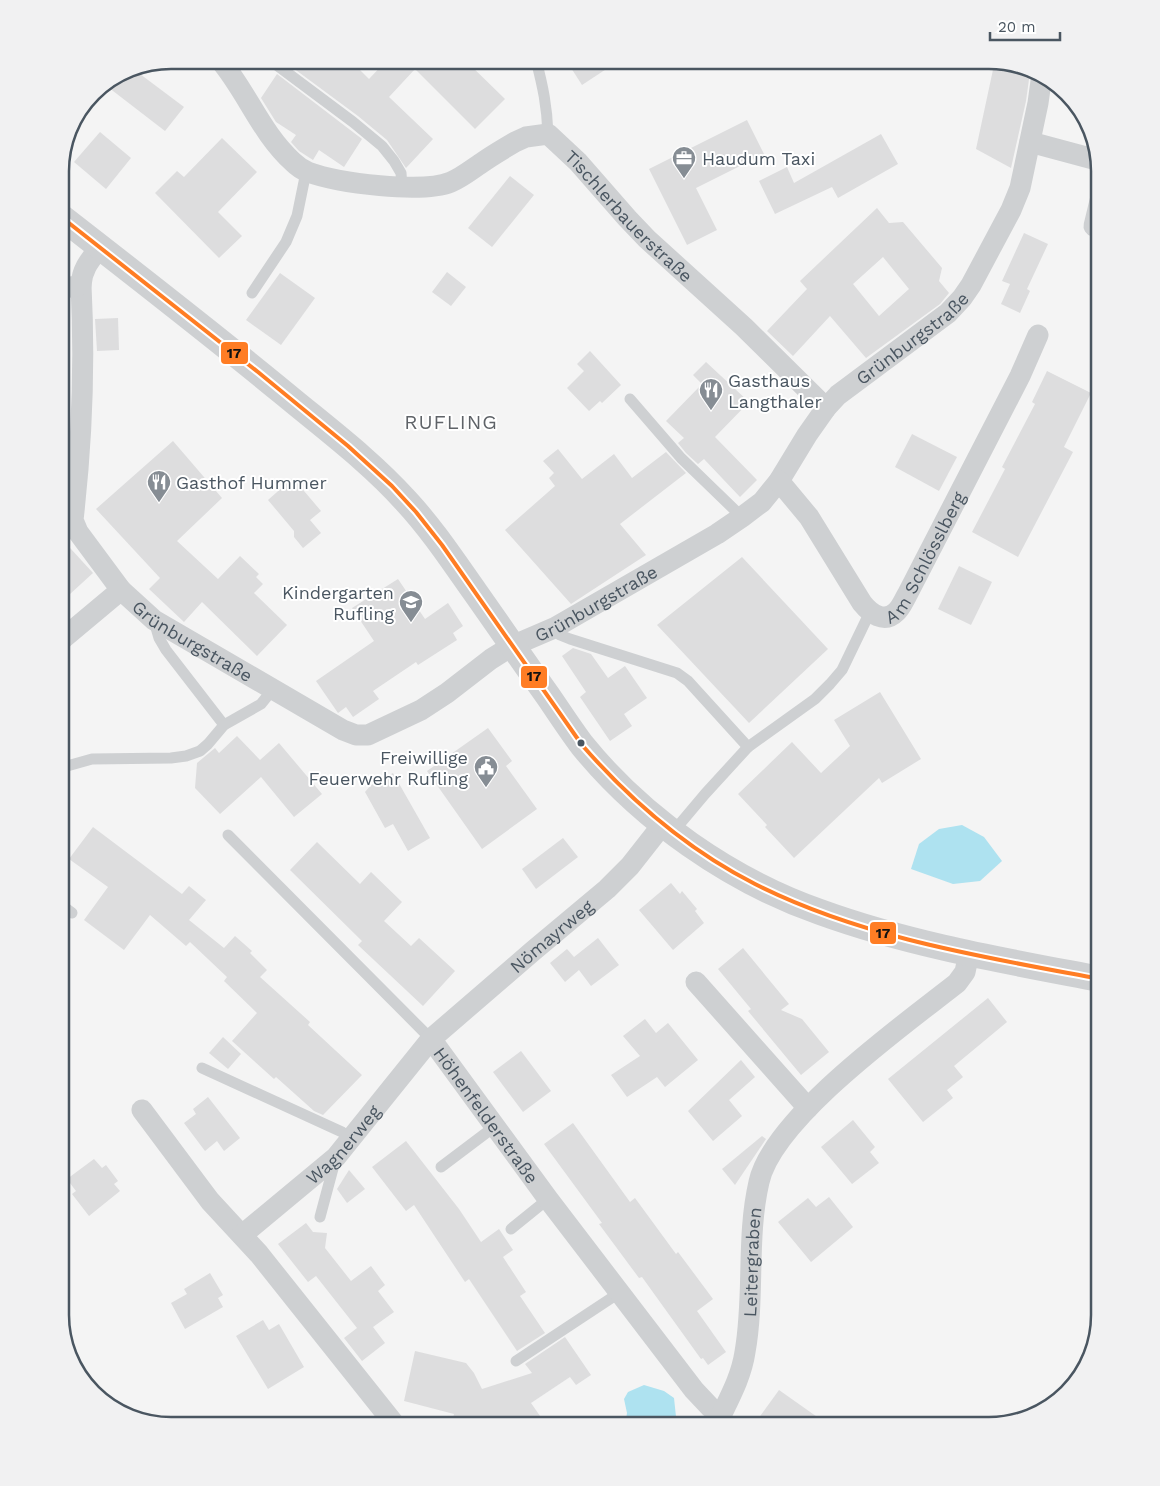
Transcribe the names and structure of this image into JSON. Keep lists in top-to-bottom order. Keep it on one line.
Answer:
{"streets":{"street":["Tischlerbauerstraße","Grünburgstraße","Am Schlösslberg","Nömayrweg","Höhenfelderstraße","Wagnerweg","Leitergraben"]},"crossings":[["Tischlerbauerstraße","Grünburgstraße"],["Grünburgstraße","Am Schlösslberg"],["Nömayrweg","Höhenfelderstraße"],["Nömayrweg","Wagnerweg"],["Höhenfelderstraße","Wagnerweg"]],"districts":["RUFLING"],"places":{"office":["Haudum Taxi"],"restaurant":["Gasthaus Langthaler","Gasthof Hummer"],"school or university":["Kindergarten Rufling"],"public building":["Freiwillige Feuerwehr Rufling"]},"lines":["transit line 17"],"scale_bar":"20 m"}
